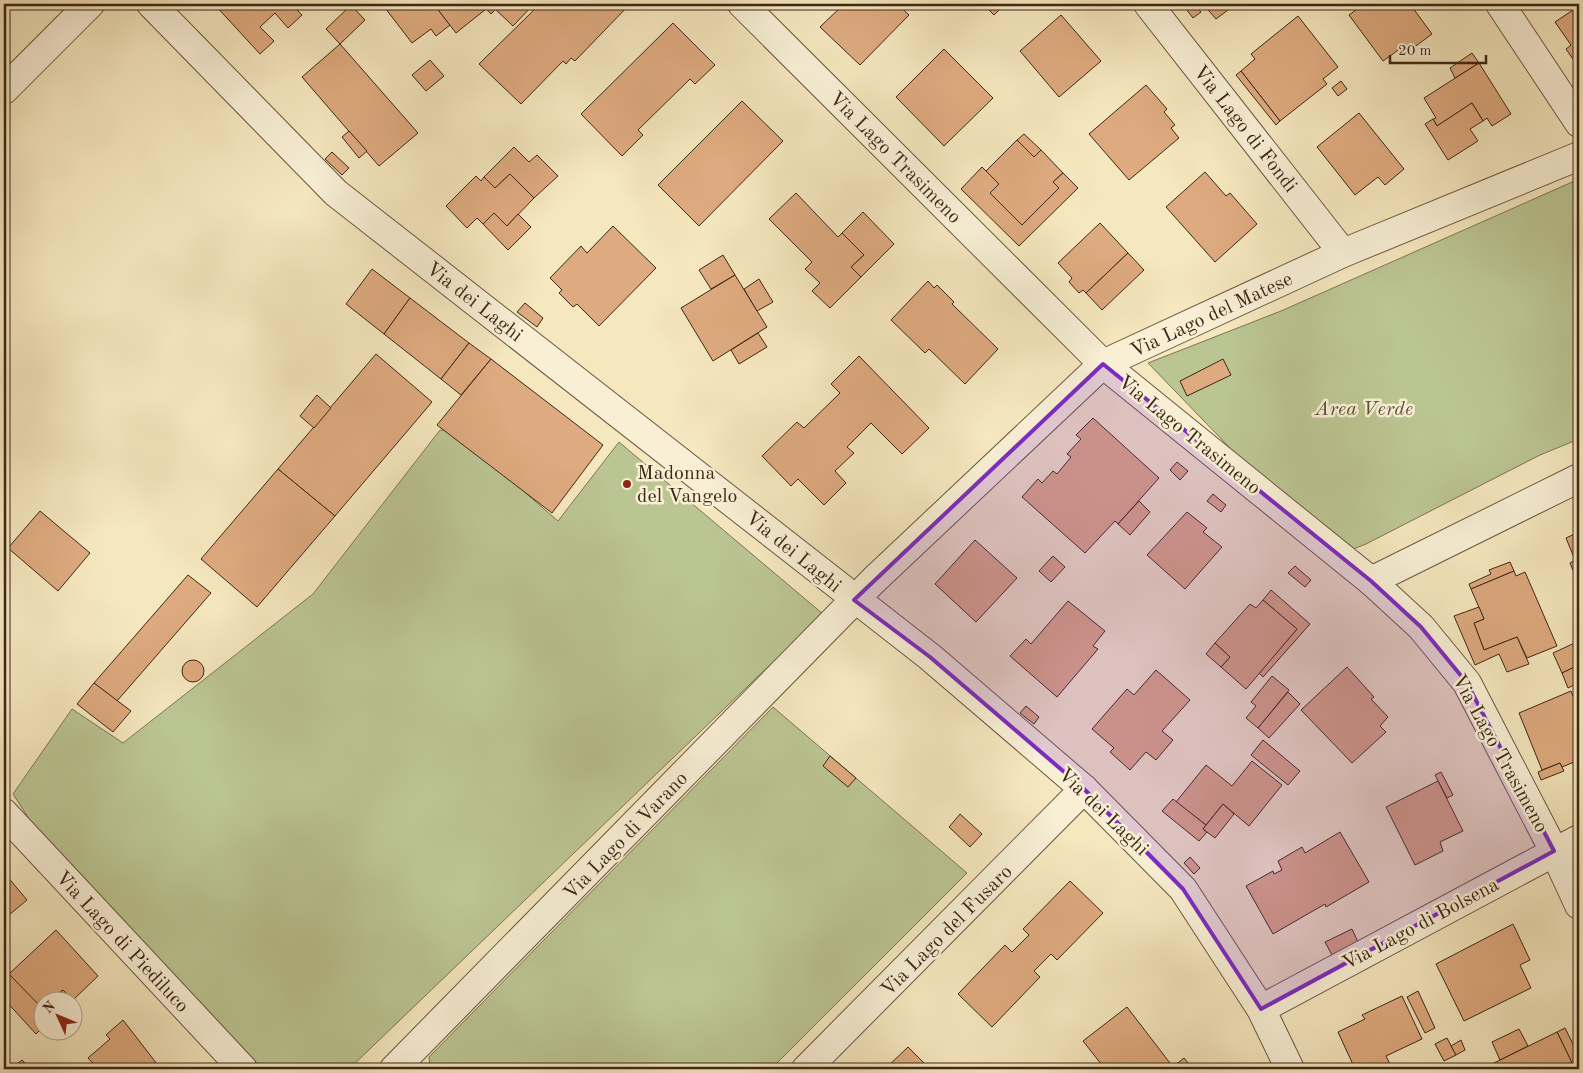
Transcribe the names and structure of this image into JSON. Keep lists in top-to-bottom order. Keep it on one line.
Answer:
{"streets":{"street":["Via Lago di Fondi","Via Lago Trasimeno","Via dei Laghi","Via Lago del Matese","Via Lago di Varano","Via Lago di Bolsena","Via Lago del Fusaro","Via Lago di Piediluco"]},"crossings":[["Via Lago di Fondi","Via Lago del Matese"],["Via Lago Trasimeno","Via Lago del Matese"],["Via Lago Trasimeno","Via Lago di Bolsena"],["Via dei Laghi","Via Lago del Matese"],["Via dei Laghi","Via Lago di Varano"],["Via dei Laghi","Via Lago di Bolsena"],["Via dei Laghi","Via Lago del Fusaro"],["Via Lago del Matese","Via Lago di Varano"]],"parks":["Area Verde"],"places":["Madonna del Vangelo"],"scale_bar":"20 m","north":"top left"}
